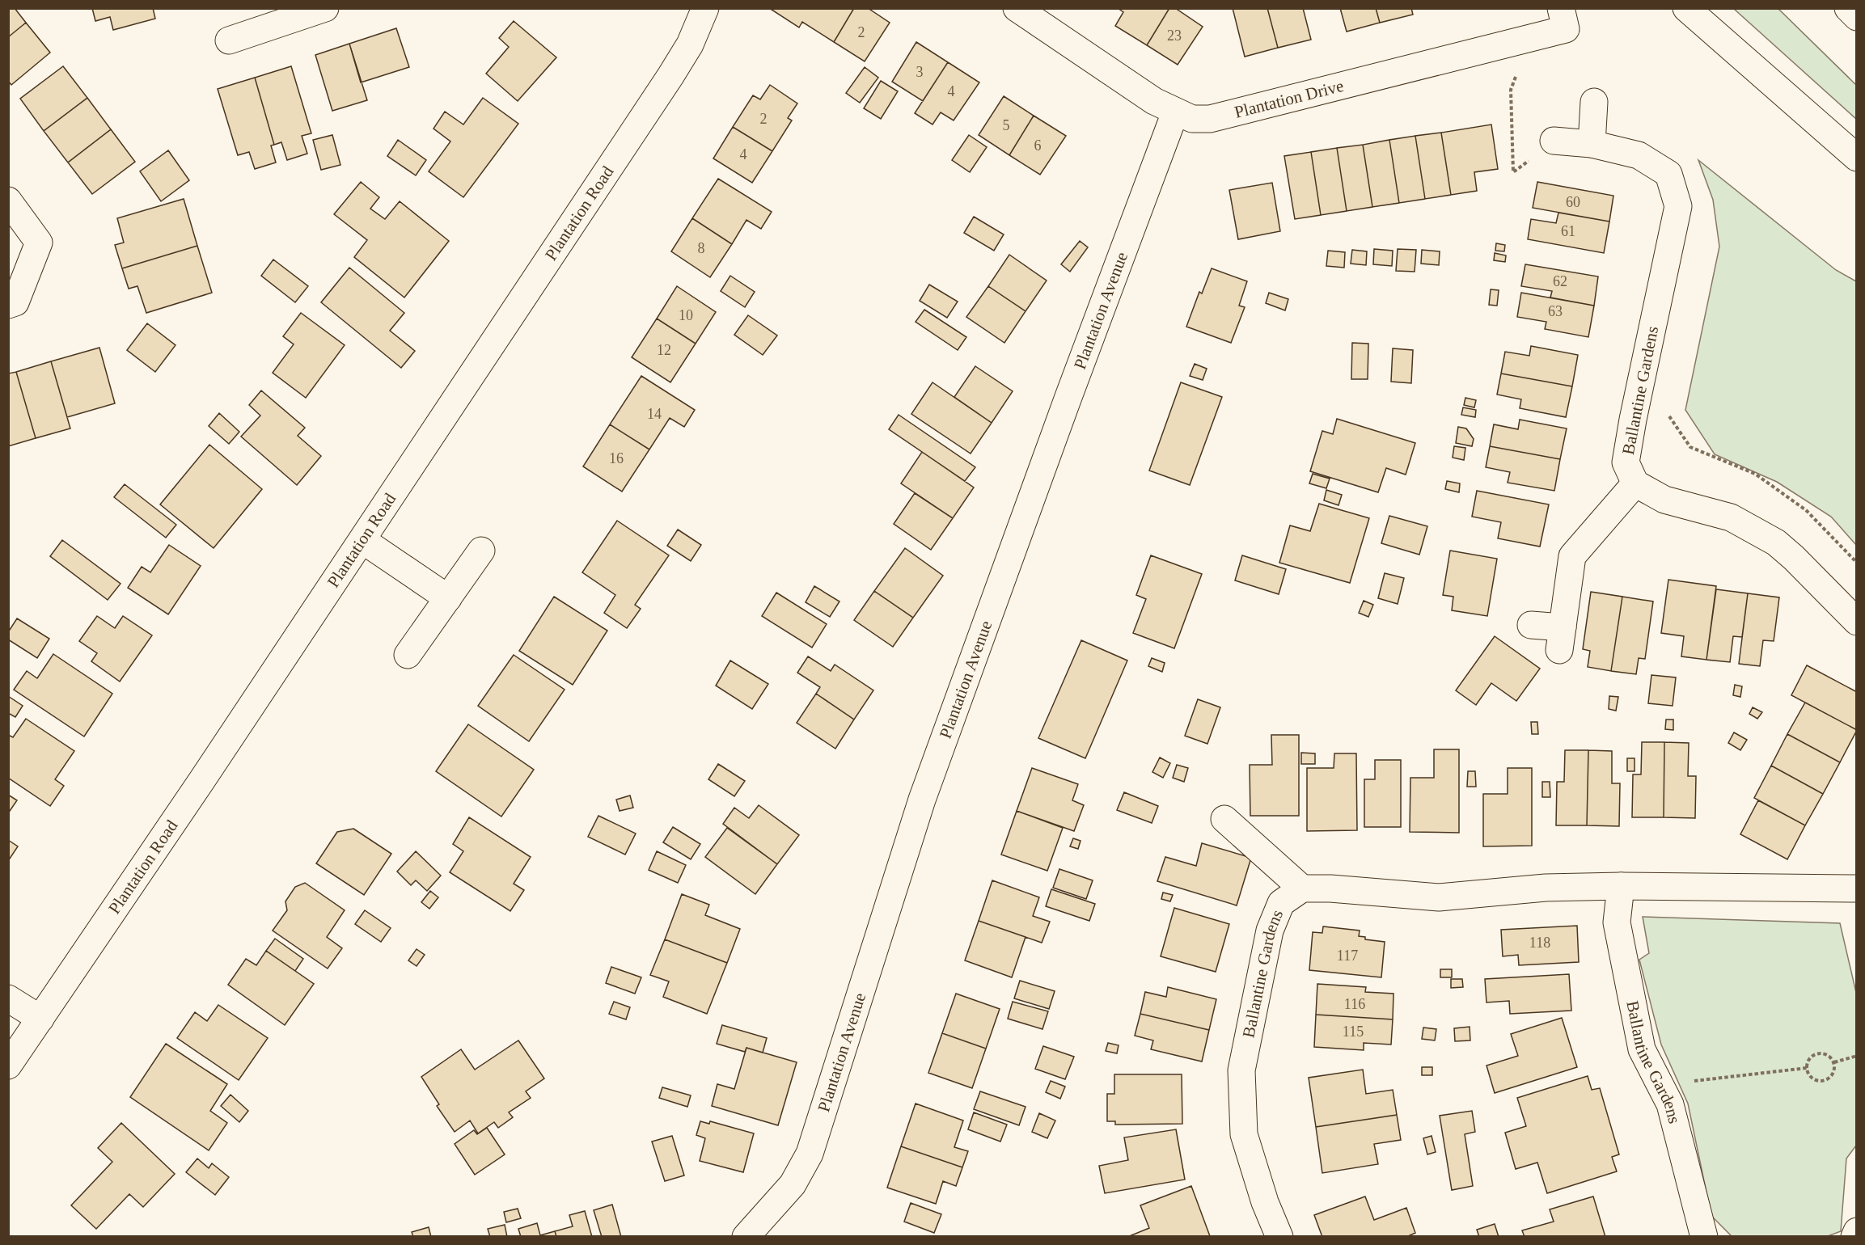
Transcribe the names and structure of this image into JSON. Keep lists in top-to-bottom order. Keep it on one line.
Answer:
{"streets":{"main road":["Plantation Drive","Plantation Road","Plantation Avenue","Ballantine Gardens"]},"crossings":[["Plantation Drive","Plantation Avenue"]],"house_numbers":["2","23","3","4","2","5","6","4","60","61","8","62","63","10","12","14","16","118","117","116","115"]}
